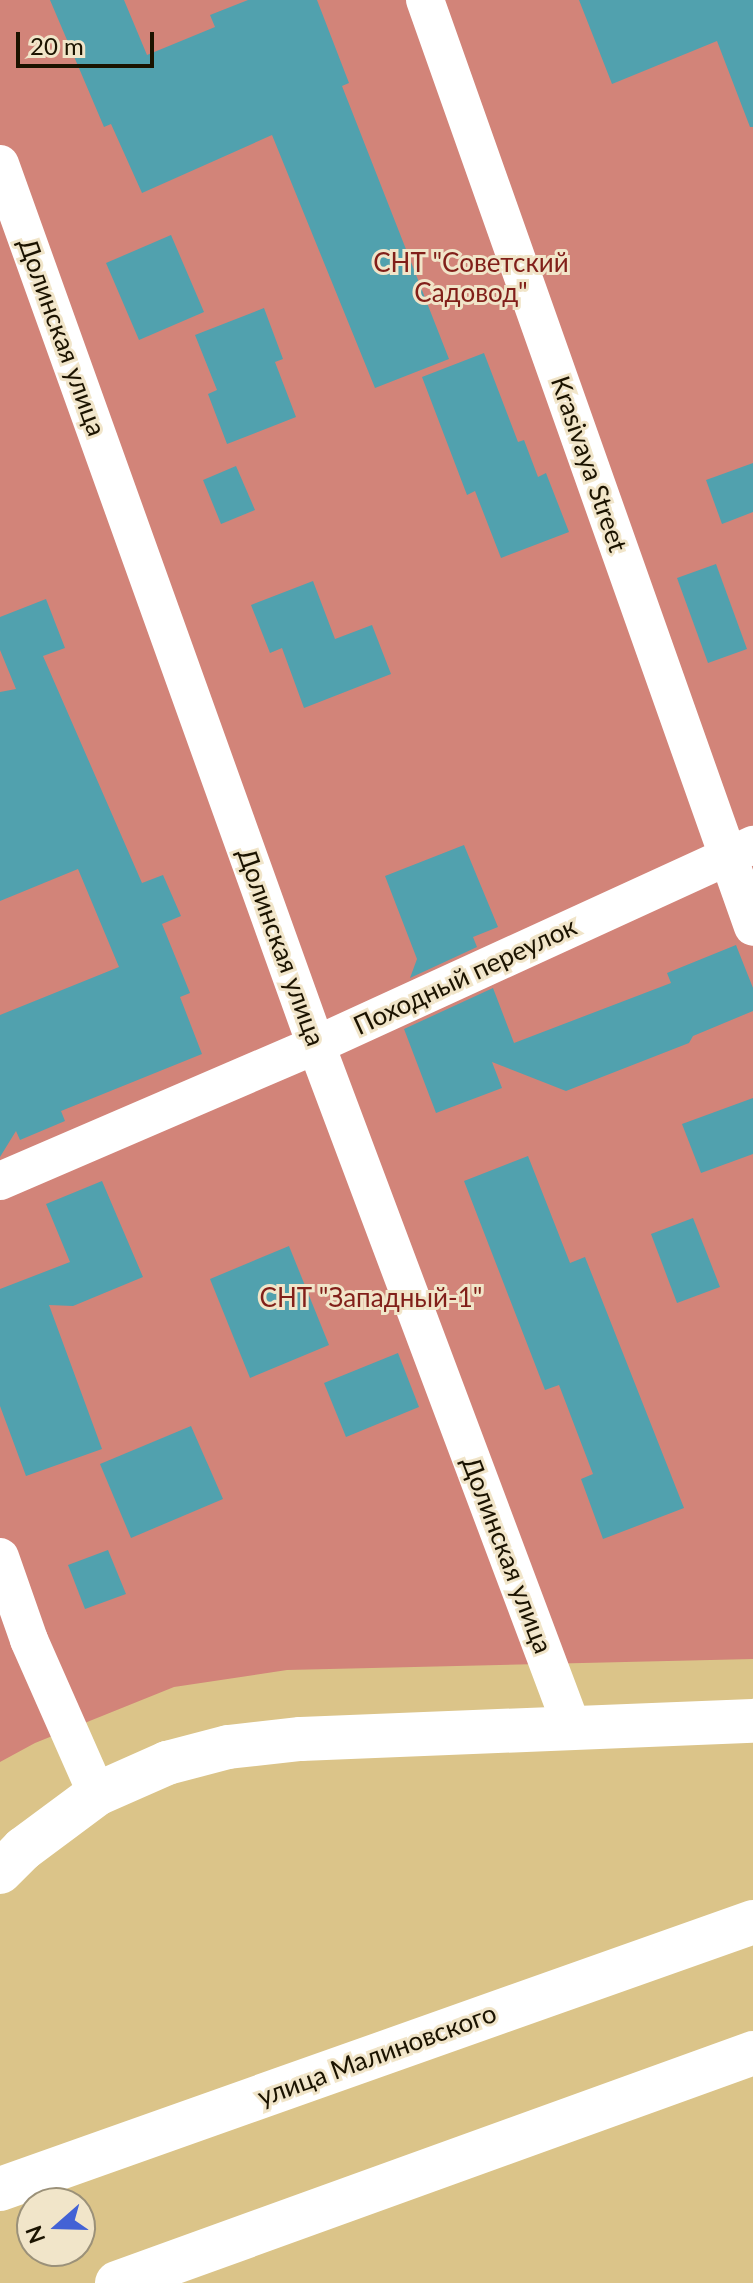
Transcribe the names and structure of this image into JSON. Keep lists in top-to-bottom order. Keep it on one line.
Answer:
{"streets":{"highway":["улица Малиновского"],"street":["Долинская улица","Krasivaya Street","Походный переулок"]},"crossings":[["Долинская улица","Походный переулок"],["Krasivaya Street","Походный переулок"]],"parks":["СНТ \"Советский Садовод\"","СНТ \"Западный-1\""],"scale_bar":"20 m","north":"left"}
